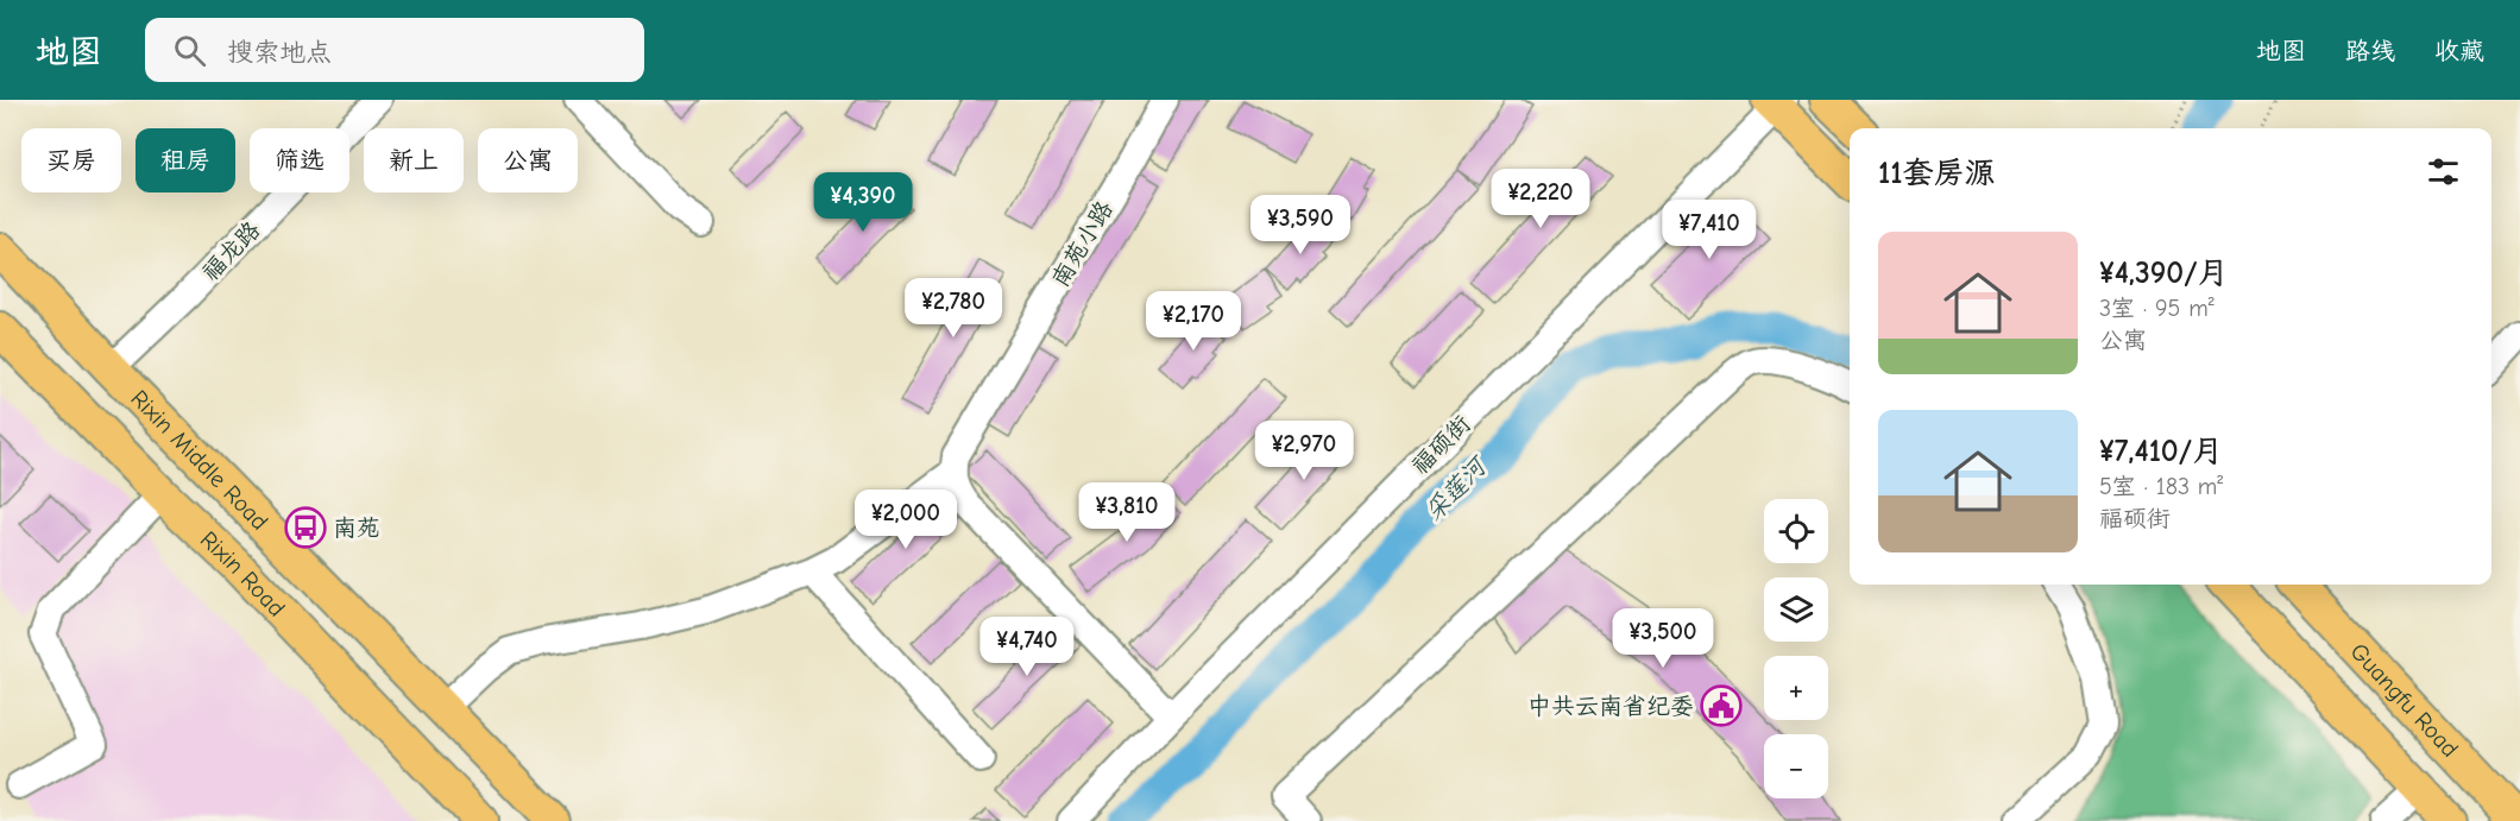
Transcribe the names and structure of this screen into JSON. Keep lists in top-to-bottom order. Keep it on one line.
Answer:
{"streets":{"main road":["Rixin Middle Road","Rixin Road","Guangfu Road"],"street":["南苑小路","福龙路","福硕街"]},"crossings":[["福龙路","Rixin Middle Road"]],"water":["采莲河"],"places":{"bus stop":["南苑"],"public building":["中共云南省纪委"]},"page":{"header":"地图","search":"搜索地点","nav":["地图","路线","收藏"],"chip":["买房","租房","筛选","新上","公寓"],"heading":"11套房源","price":["¥2,220","¥4,390","¥3,590","¥7,410","¥2,780","¥2,170","¥2,970","¥3,810","¥2,000","¥3,500","¥4,740"],"list":[{"name":"¥4,390/月","note":"3室 · 95 m² · 公寓"},{"name":"¥7,410/月","note":"5室 · 183 m² · 福硕街"}],"map_buttons":["+","−"]}}
